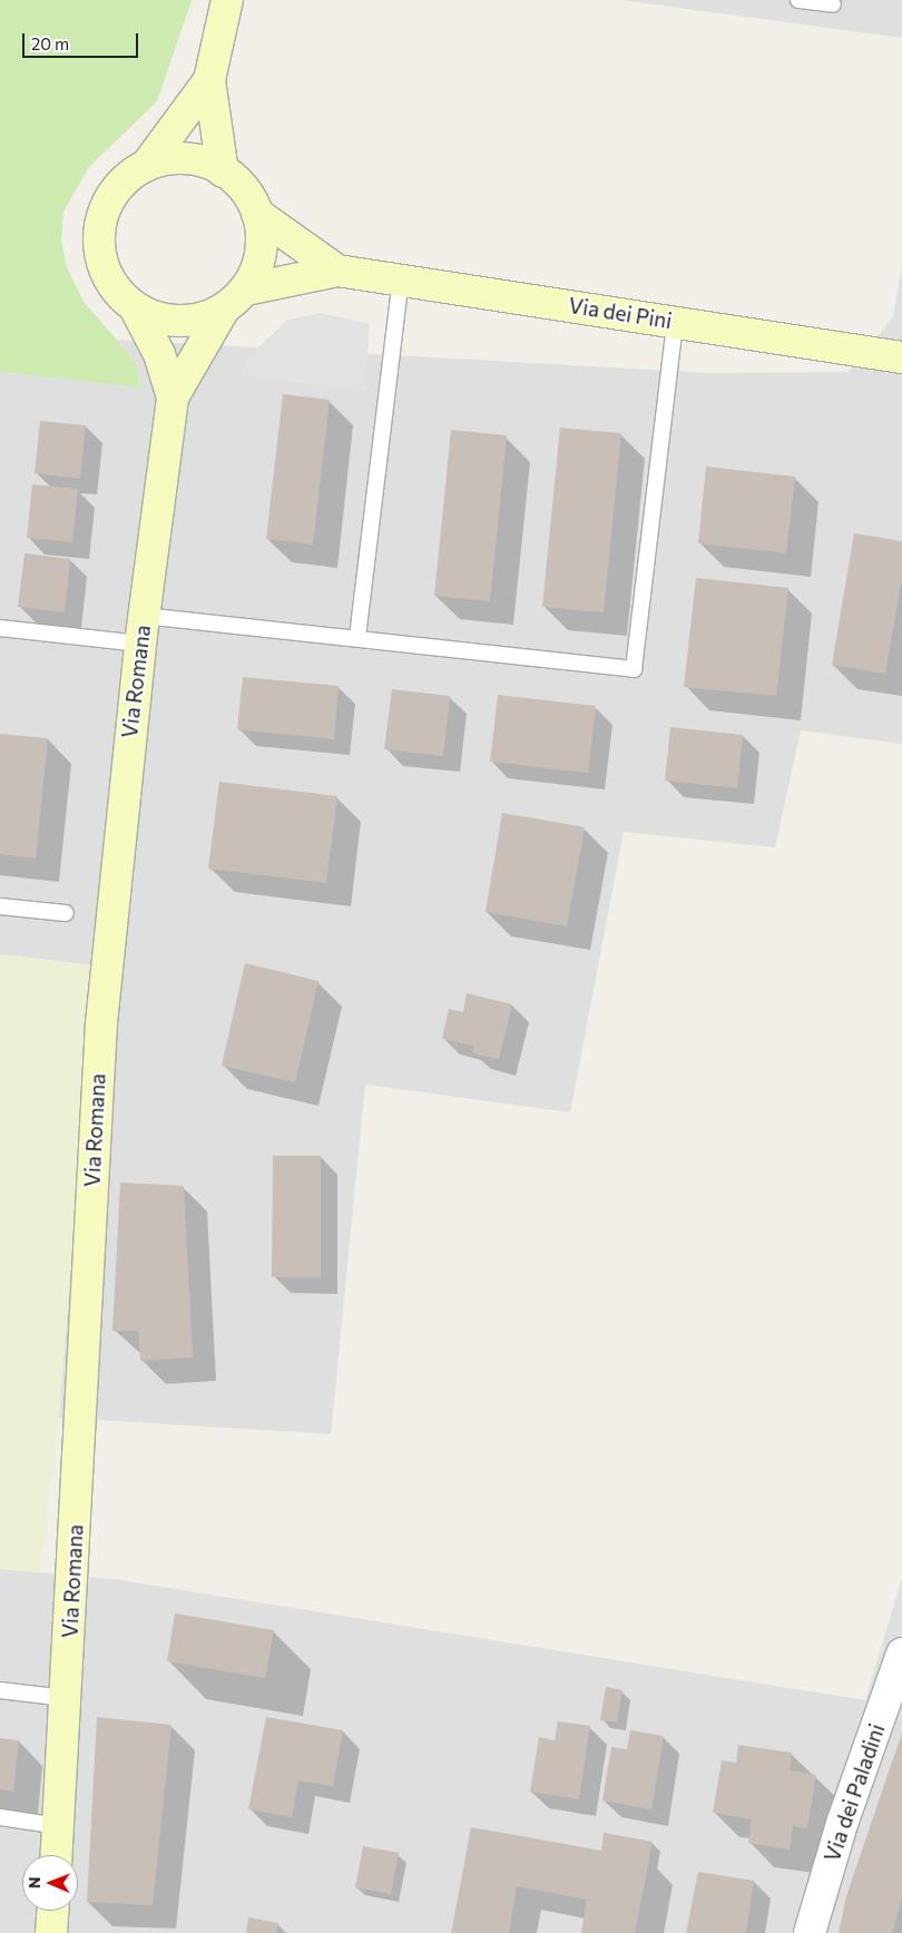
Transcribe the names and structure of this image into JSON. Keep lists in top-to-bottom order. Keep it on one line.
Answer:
{"streets":{"main road":["Via dei Pini","Via Romana"],"street":["Via dei Paladini"]},"scale_bar":"20 m","north":"left"}
